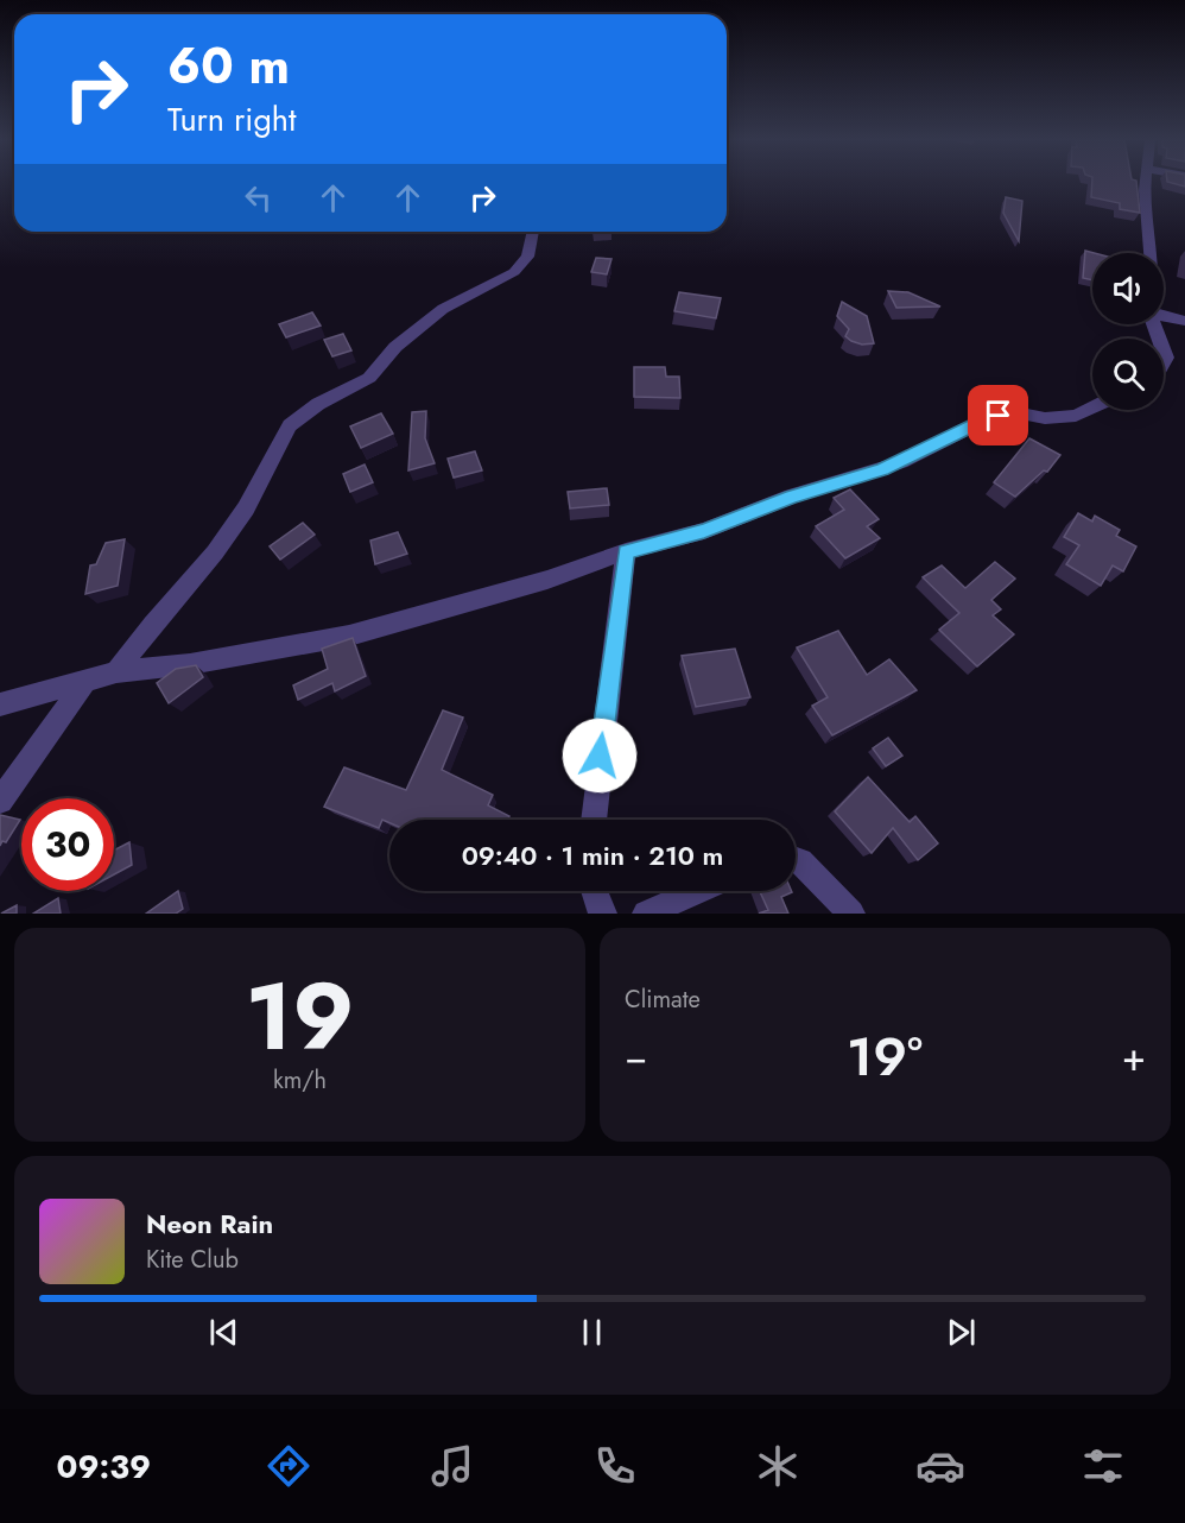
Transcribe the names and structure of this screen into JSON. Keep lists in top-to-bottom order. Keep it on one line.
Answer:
{"page":{"turn":["60 m","Turn right"],"limit":"30","trip":"09:40 · 1 min · 210 m","tile":[["19","km/h"],"Climate"],"heat":["−","19°","+"],"song":["Neon Rain","Kite Club"],"tabs":"09:39"}}
